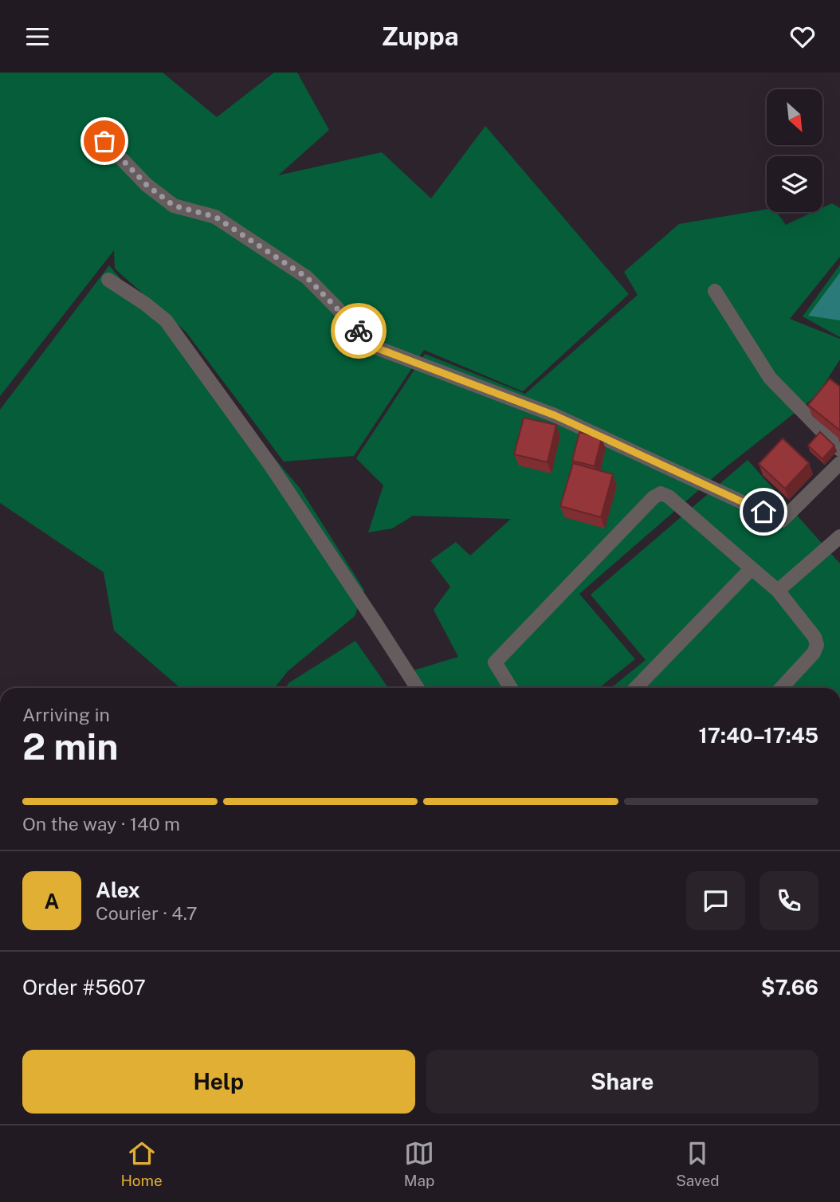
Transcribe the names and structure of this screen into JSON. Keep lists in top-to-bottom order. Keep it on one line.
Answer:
{"north":"bottom right","page":{"header":"Zuppa","heading":["2 min","Arriving in","17:40–17:45"],"panel":["Alex","Courier · 4.7","Order #5607","$7.66"],"bar":"On the way · 140 m","round":"A","buttons":["Help","Share"],"tabs":["Home","Map","Saved"]}}
